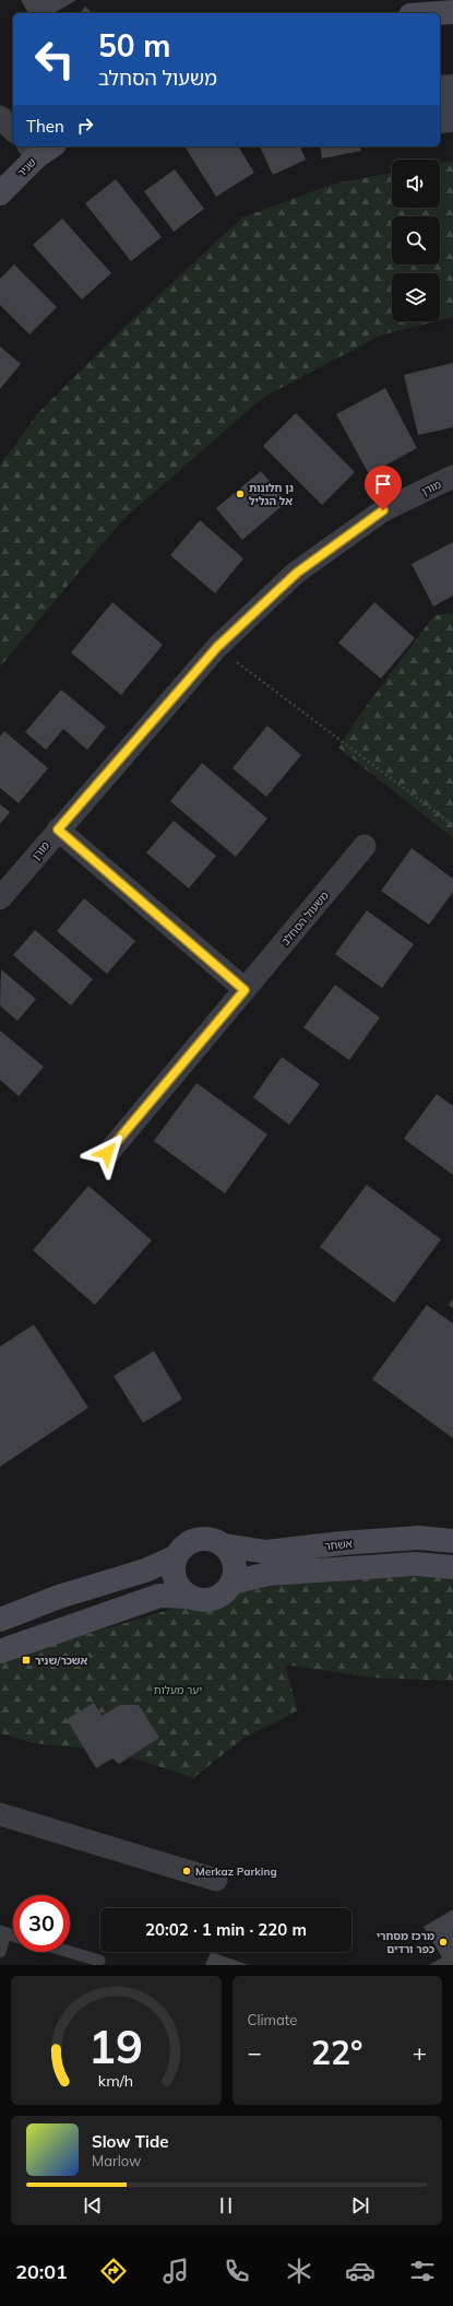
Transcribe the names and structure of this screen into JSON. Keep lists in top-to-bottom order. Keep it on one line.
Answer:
{"streets":{"main road":["שניר","אשחר"],"street":["מורן","משעול הסחלב"]},"parks":["יער מעלות"],"places":{"other":["גן חלונות אל הגליל","Merkaz Parking","מרכז מסחרי כפר ורדים"],"transit":["אשכר/שניר"]},"page":{"turn":["50 m","משעול הסחלב"],"then":"Then","limit":"30","trip":"20:02 · 1 min · 220 m","tile":"Climate","heat":["−","22°","+"],"song":["Slow Tide","Marlow"],"tabs":"20:01","gauge":["19","km/h"]}}
